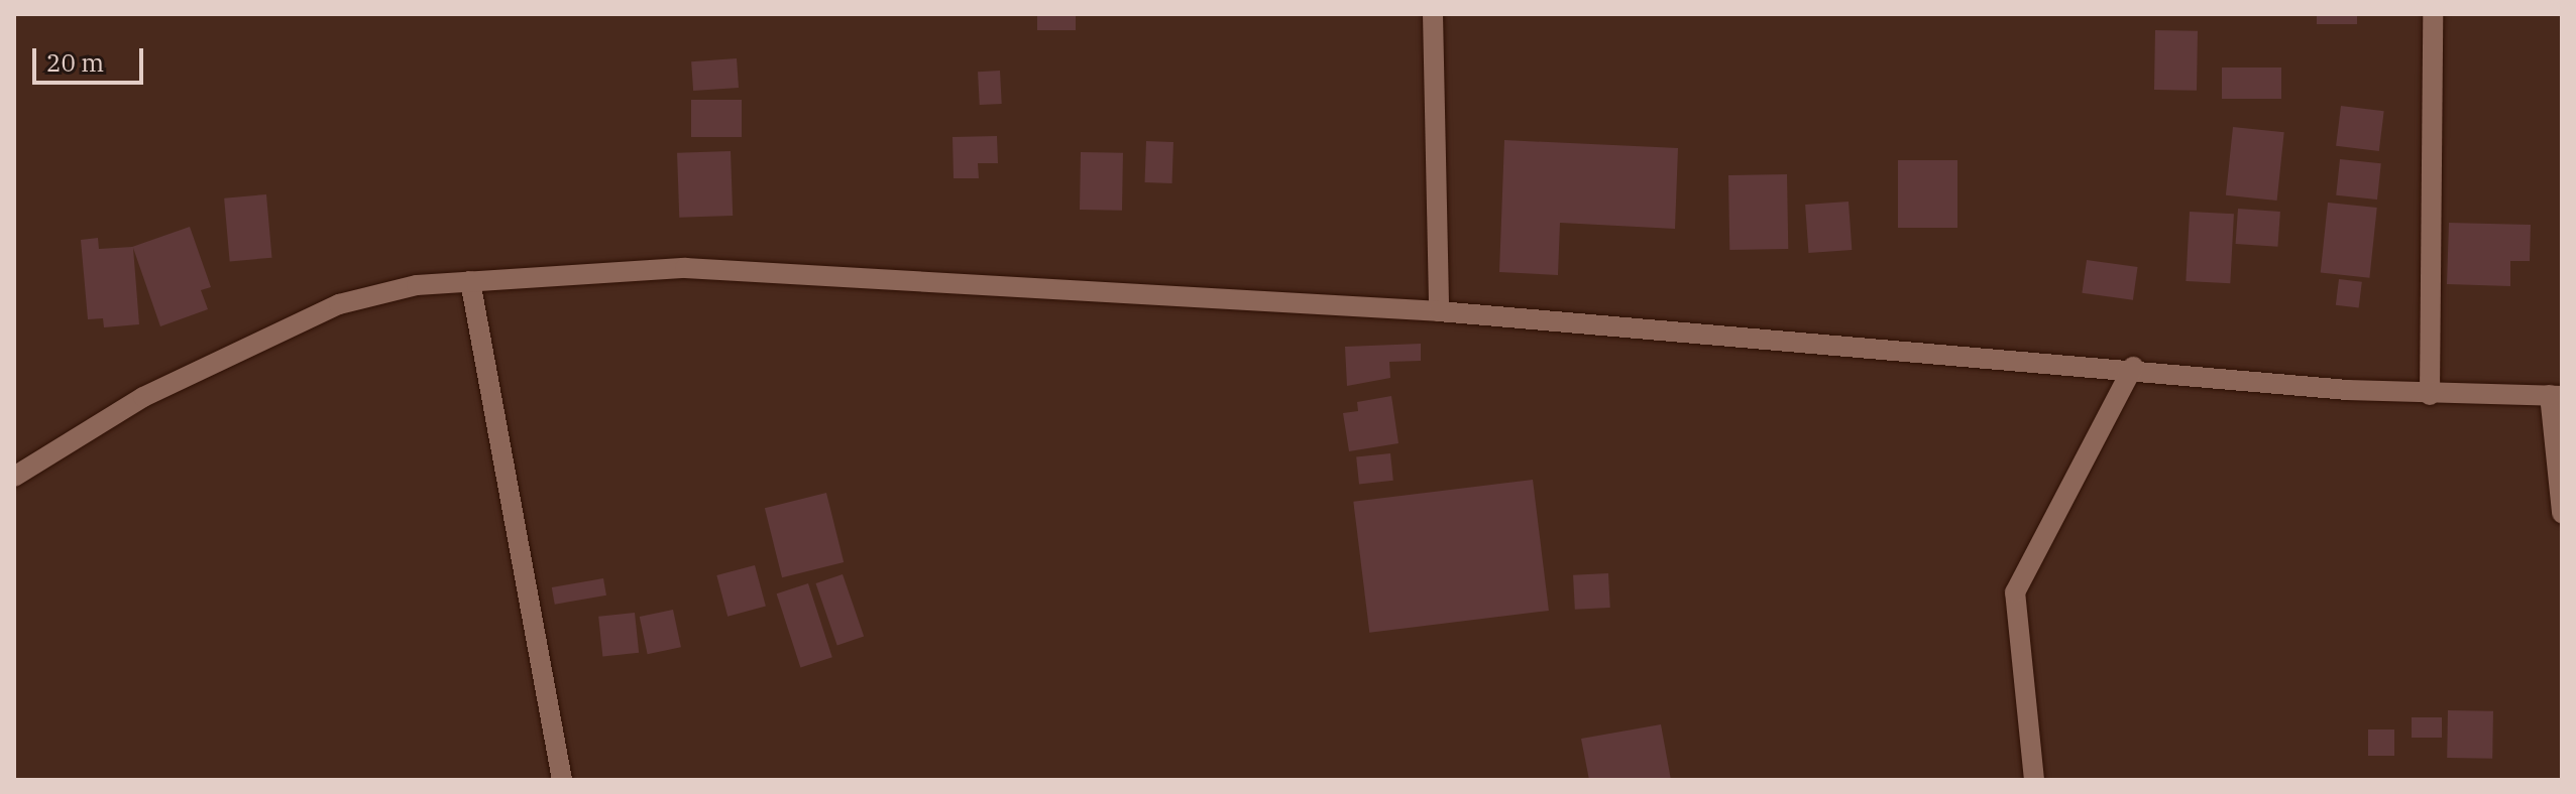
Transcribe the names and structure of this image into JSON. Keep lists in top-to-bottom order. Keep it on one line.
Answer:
{"scale_bar":"20 m"}
